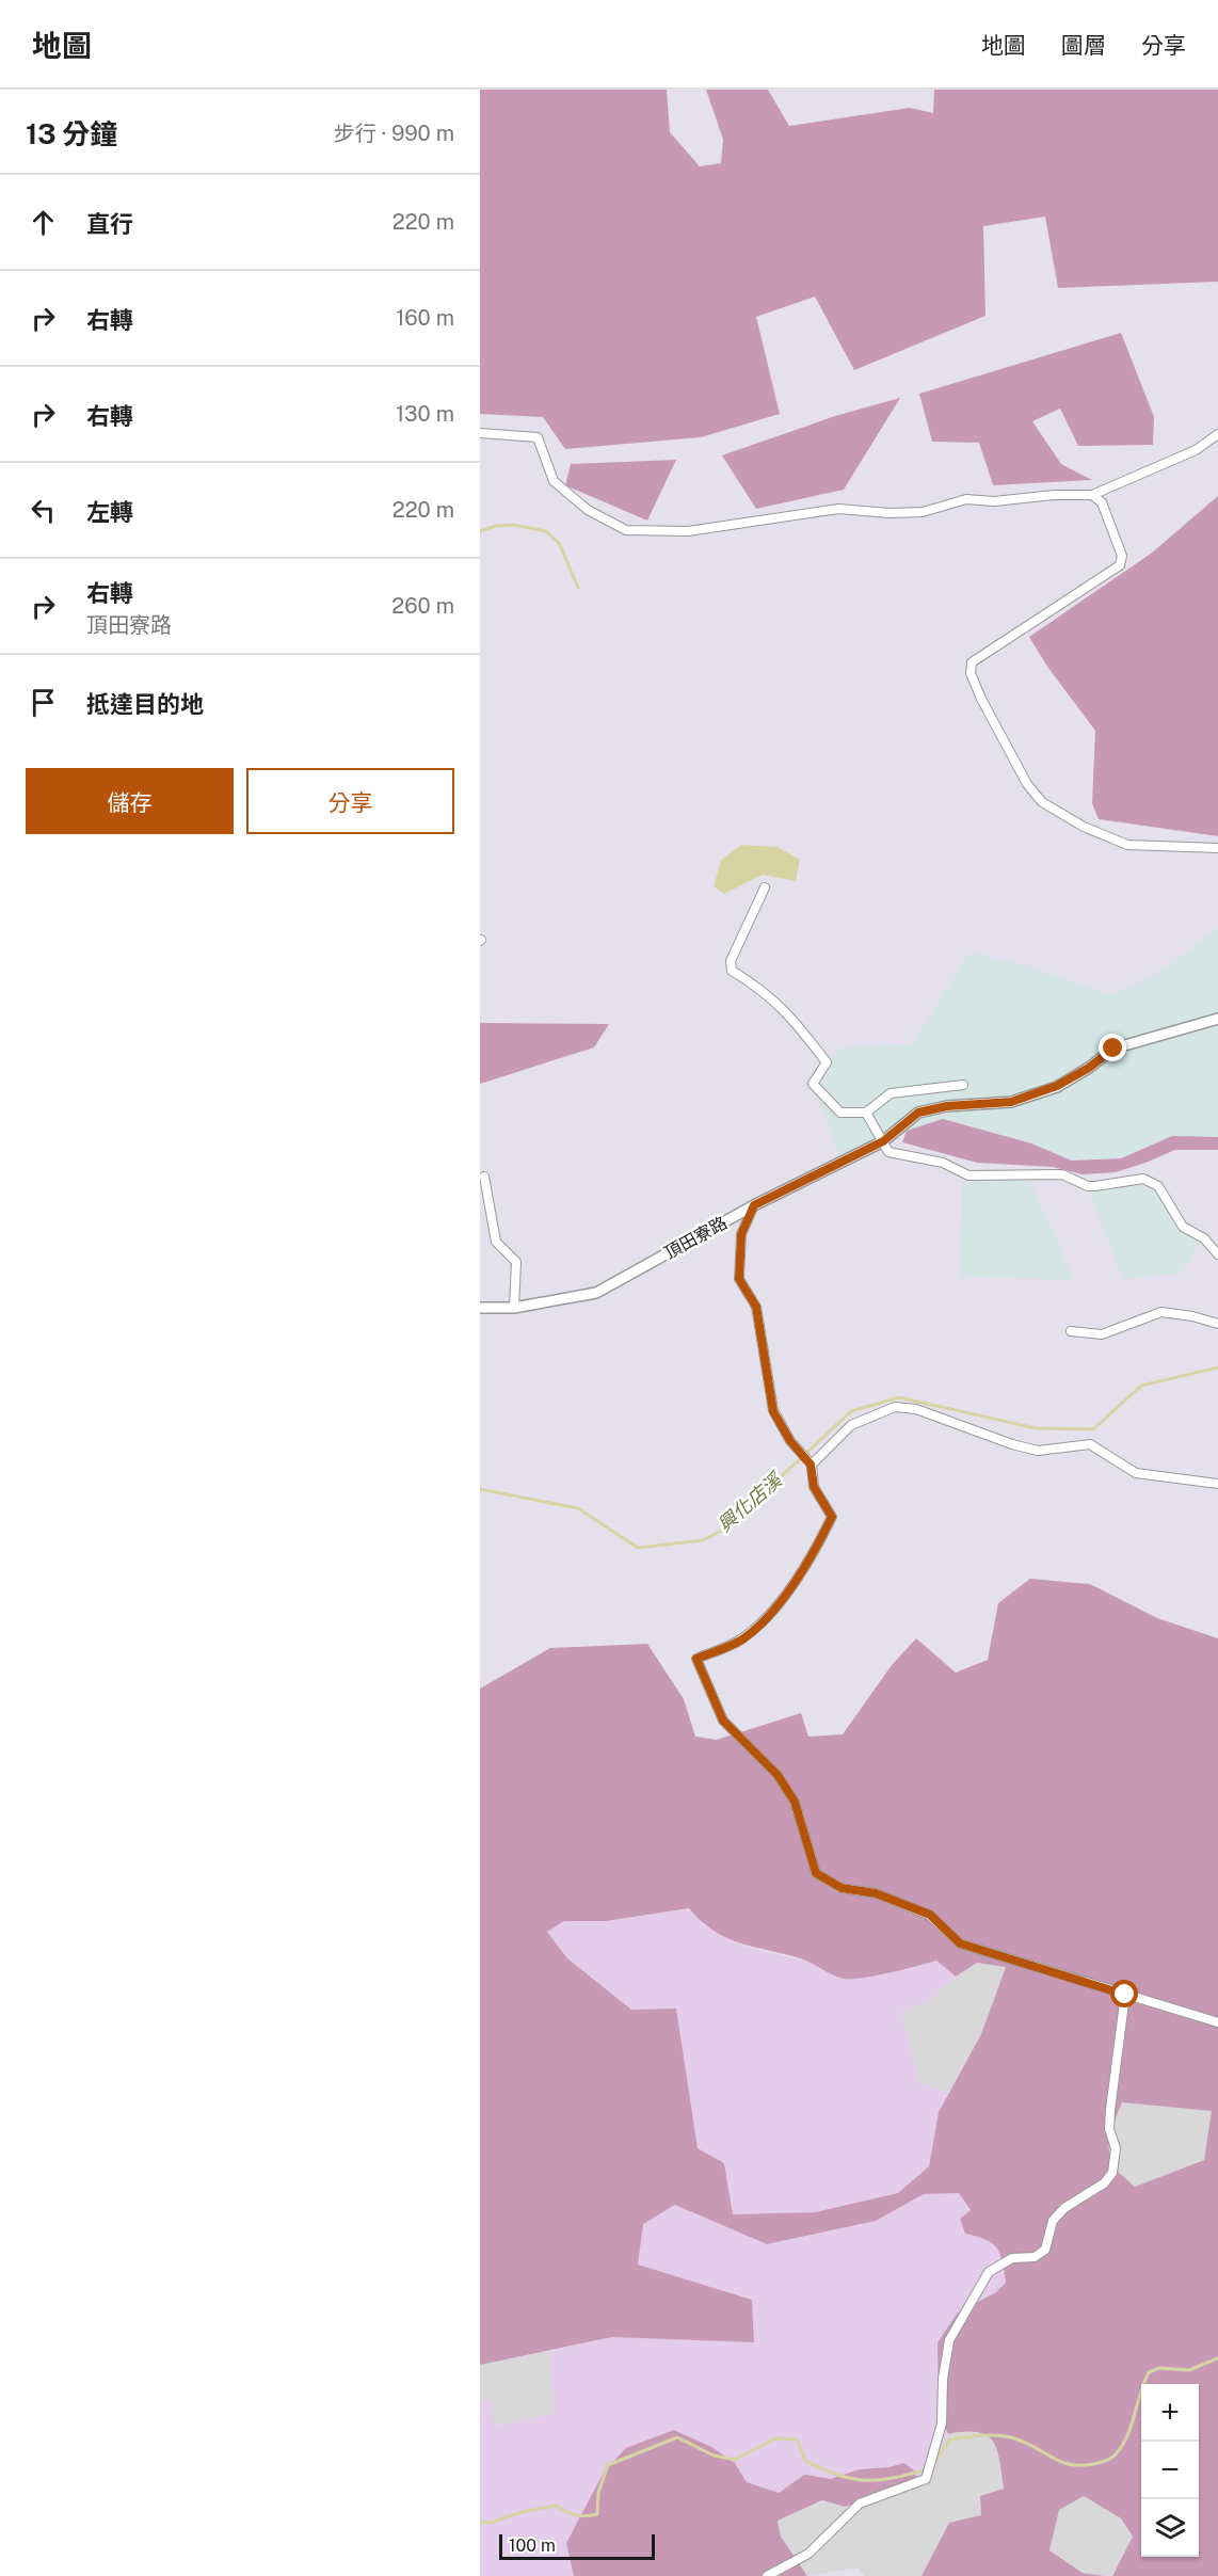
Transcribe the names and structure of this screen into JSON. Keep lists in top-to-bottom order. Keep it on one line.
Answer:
{"streets":{"street":["頂田寮路"]},"water":["興化店溪"],"scale_bar":"100 m","page":{"header":"地圖","nav":["地圖","圖層","分享"],"heading":["13 分鐘","步行 · 990 m"],"list":[["直行","220 m"],["右轉","160 m"],["右轉","130 m"],["左轉","220 m"],["右轉","頂田寮路","260 m"],"抵達目的地"],"buttons":["儲存","分享"],"map_buttons":["+","−"],"scale":"100 m"}}
